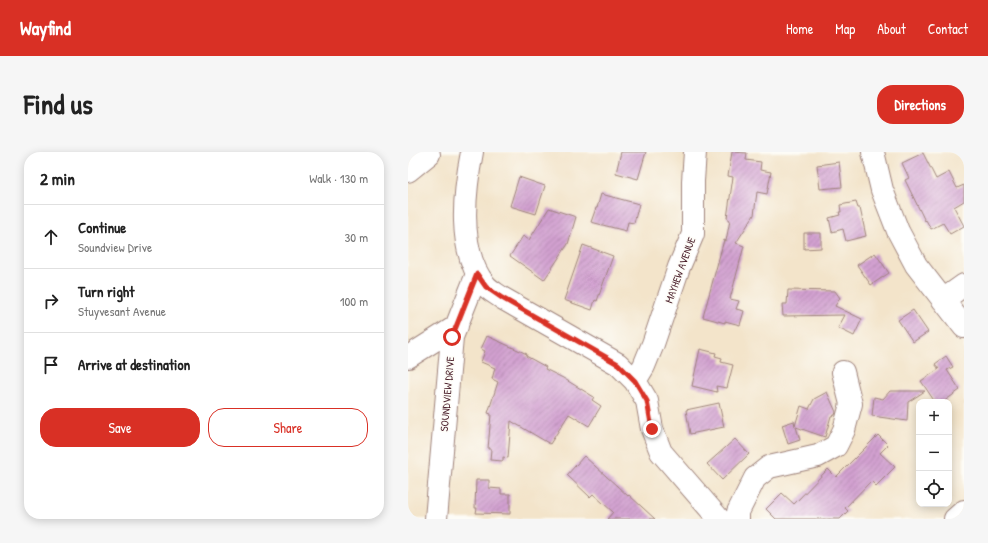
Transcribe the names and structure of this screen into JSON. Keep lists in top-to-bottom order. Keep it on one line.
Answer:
{"streets":{"street":["MAYHEW AVENUE","SOUNDVIEW DRIVE"]},"page":{"header":"Wayfind","nav":["Home","Map","About","Contact"],"title":"Find us","buttons":["Directions",["Save","Share"]],"heading":["2 min","Walk · 130 m"],"list":[["Continue","Soundview Drive","30 m"],["Turn right","Stuyvesant Avenue","100 m"],"Arrive at destination"],"map_buttons":["+","−"]}}
